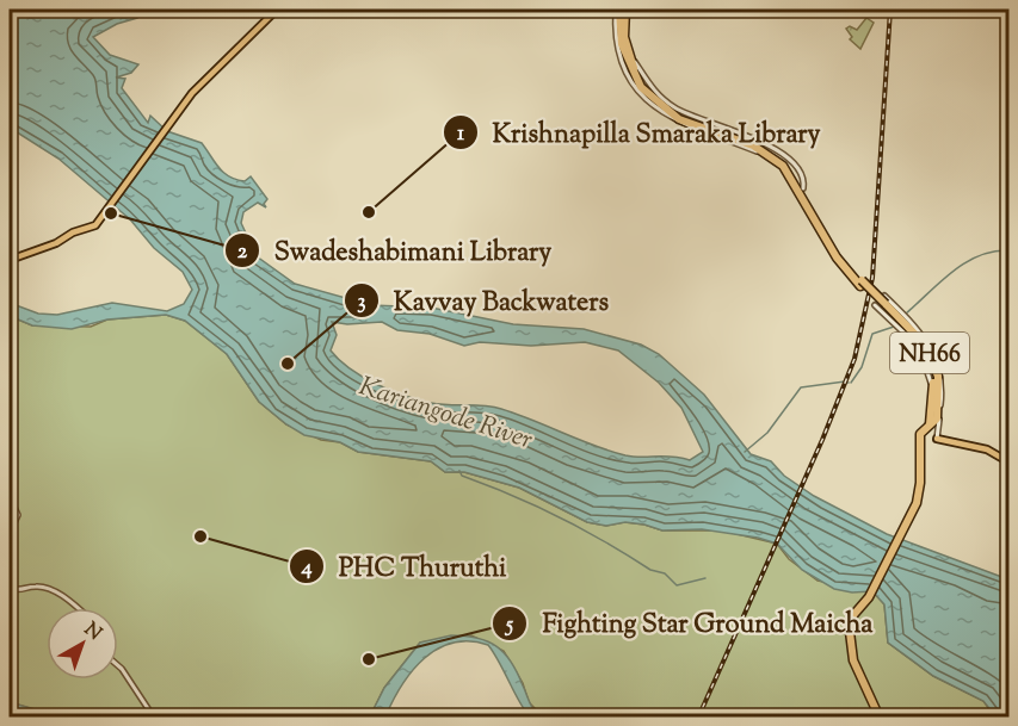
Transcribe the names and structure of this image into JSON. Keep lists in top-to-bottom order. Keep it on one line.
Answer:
{"streets":{"highway":["NH66"]},"water":["Kariangode River"],"places":["Krishnapilla Smaraka Library","Swadeshabimani Library","Kavvay Backwaters","PHC Thuruthi","Fighting Star Ground Maicha"],"north":"top right"}
